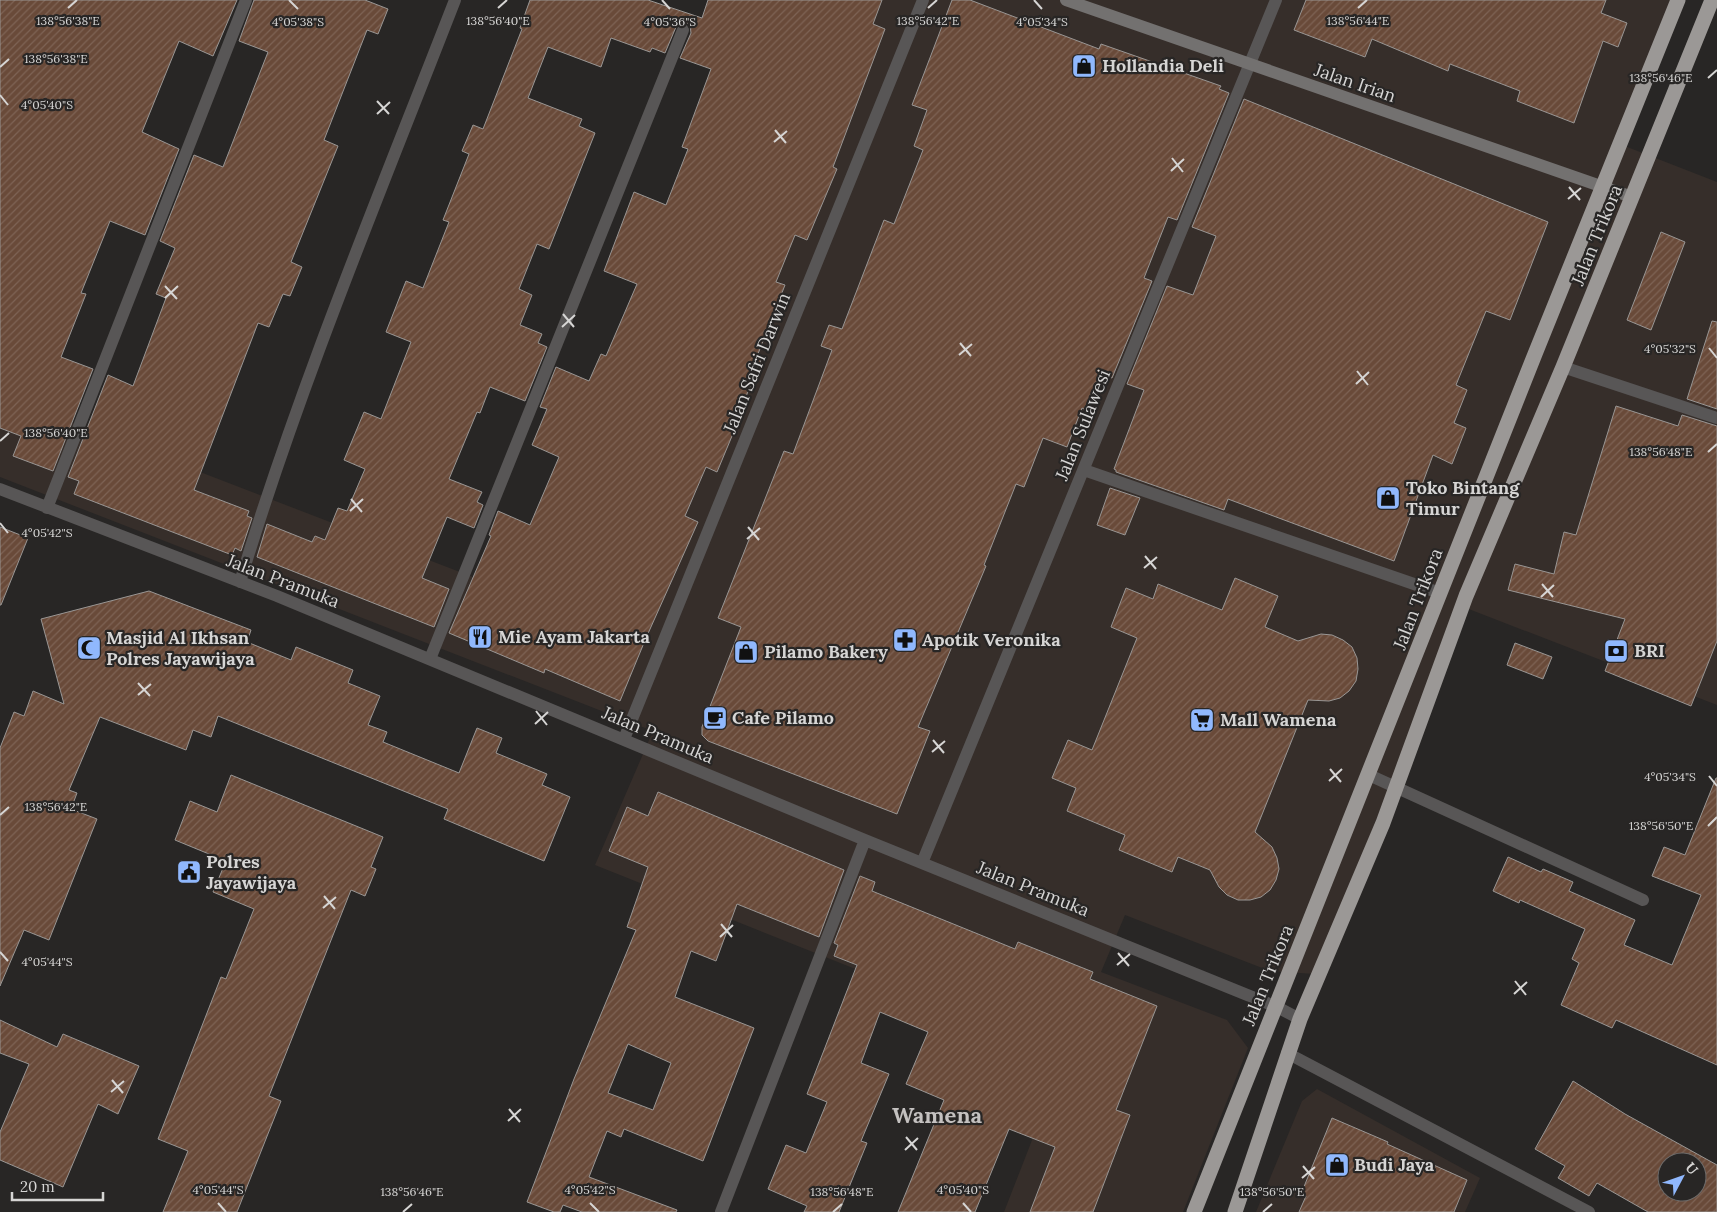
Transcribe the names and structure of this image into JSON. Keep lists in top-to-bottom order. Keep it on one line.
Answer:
{"streets":{"highway":["Jalan Trikora"],"main road":["Jalan Irian"],"street":["Jalan Safri Darwin","Jalan Sulawesi","Jalan Pramuka"]},"crossings":[["Jalan Irian","Jalan Trikora"],["Jalan Irian","Jalan Sulawesi"],["Jalan Trikora","Jalan Pramuka"],["Jalan Safri Darwin","Jalan Pramuka"],["Jalan Sulawesi","Jalan Pramuka"]],"districts":["Wamena"],"places":{"shop":["Hollandia Deli","Toko Bintang Timur","Pilamo Bakery","Budi Jaya"],"restaurant":["Mie Ayam Jakarta"],"pharmacy":["Apotik Veronika"],"mosque":["Masjid Al Ikhsan Polres Jayawijaya"],"bank":["BRI"],"cafe":["Cafe Pilamo"],"supermarket":["Mall Wamena"],"public building":["Polres Jayawijaya"]},"scale_bar":"20 m","north":"top right","coordinates":["138°56'38\"E","138°56'40\"E","138°56'42\"E","138°56'44\"E","4°05'38\"S","4°05'36\"S","4°05'34\"S","138°56'46\"E","4°05'40\"S","4°05'32\"S","138°56'48\"E","4°05'42\"S","138°56'50\"E","4°05'44\"S"]}
